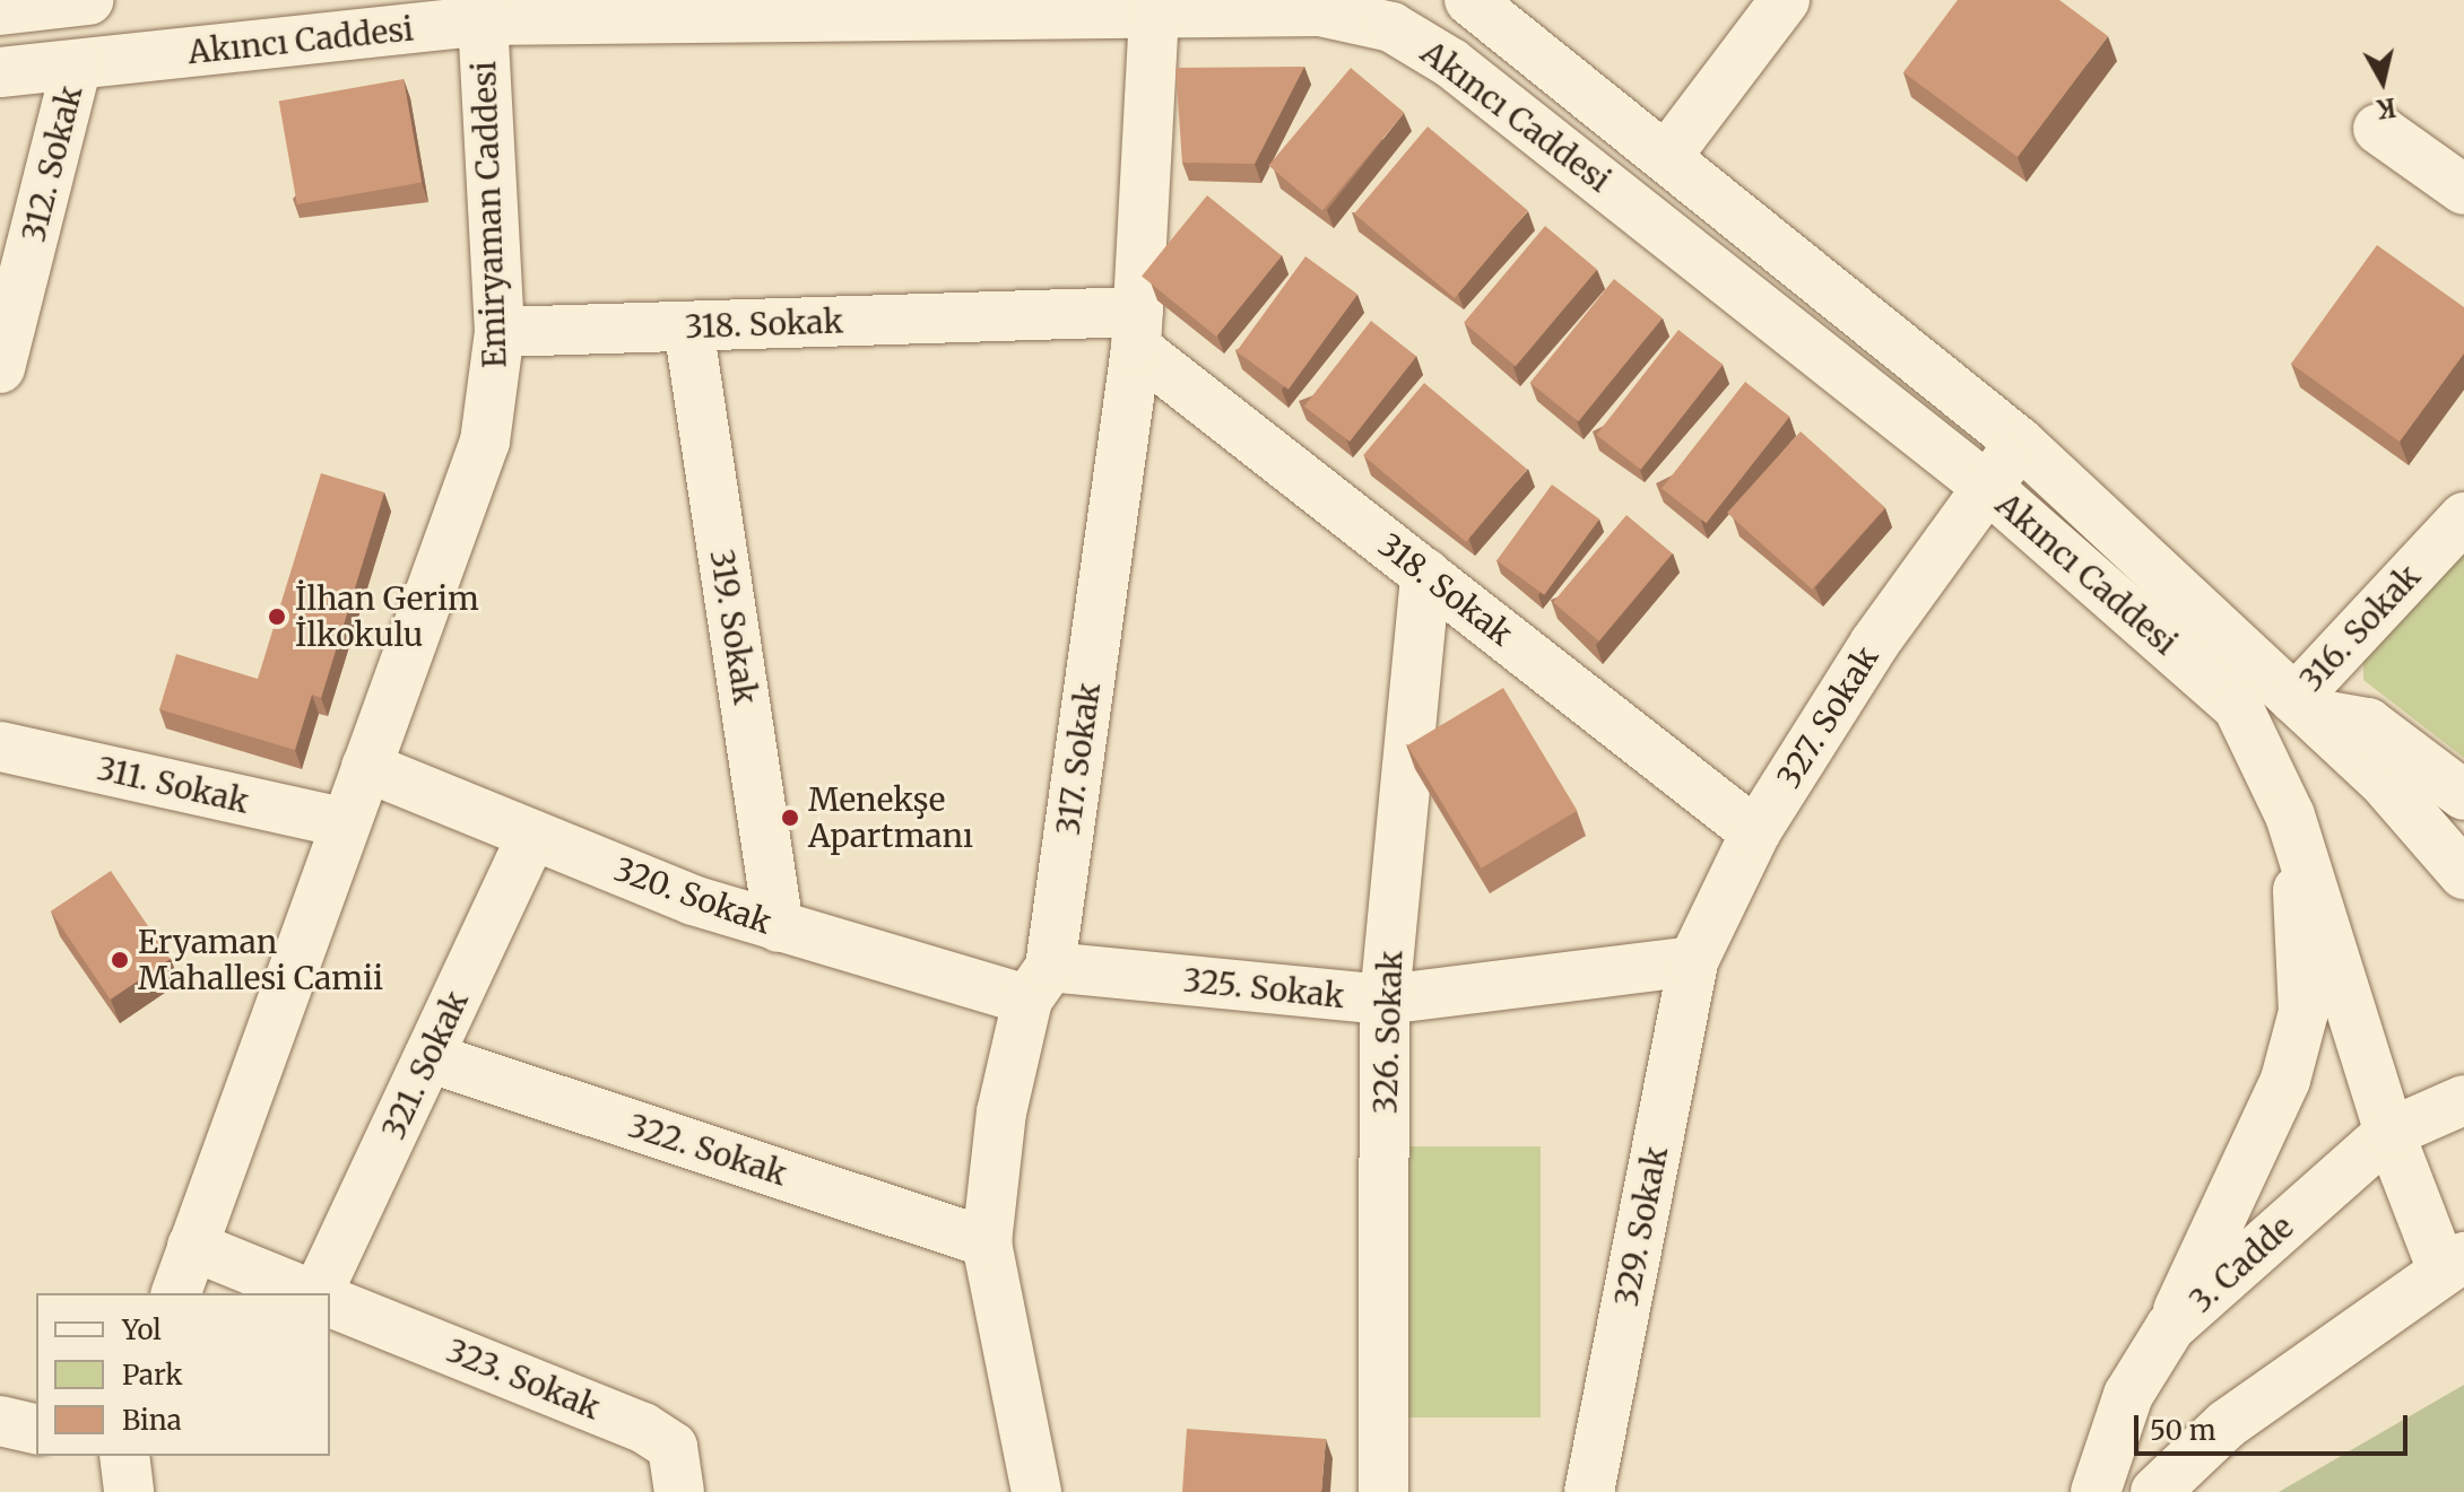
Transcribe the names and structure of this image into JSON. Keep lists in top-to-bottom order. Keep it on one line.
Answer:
{"streets":{"street":["Akıncı Caddesi","312. Sokak","Emiryaman Caddesi","318. Sokak","319. Sokak","316. Sokak","327. Sokak","317. Sokak","311. Sokak","320. Sokak","325. Sokak","326. Sokak","321. Sokak","322. Sokak","329. Sokak","3. Cadde","323. Sokak"]},"crossings":[["Akıncı Caddesi","312. Sokak"],["Akıncı Caddesi","Emiryaman Caddesi"],["Akıncı Caddesi","316. Sokak"],["Akıncı Caddesi","327. Sokak"],["Akıncı Caddesi","317. Sokak"],["Akıncı Caddesi","3. Cadde"],["Emiryaman Caddesi","318. Sokak"],["Emiryaman Caddesi","311. Sokak"],["Emiryaman Caddesi","320. Sokak"],["318. Sokak","319. Sokak"],["318. Sokak","327. Sokak"],["318. Sokak","317. Sokak"],["318. Sokak","326. Sokak"],["319. Sokak","320. Sokak"],["327. Sokak","325. Sokak"],["327. Sokak","329. Sokak"],["317. Sokak","320. Sokak"],["317. Sokak","325. Sokak"],["317. Sokak","322. Sokak"],["320. Sokak","325. Sokak"],["320. Sokak","321. Sokak"],["325. Sokak","326. Sokak"],["325. Sokak","329. Sokak"],["321. Sokak","322. Sokak"]],"places":["İlhan Gerim İlkokulu","Menekşe Apartmanı","Eryaman Mahallesi Camii"],"legend":["Yol","Park","Bina"],"scale_bar":"50 m","north":"bottom"}
